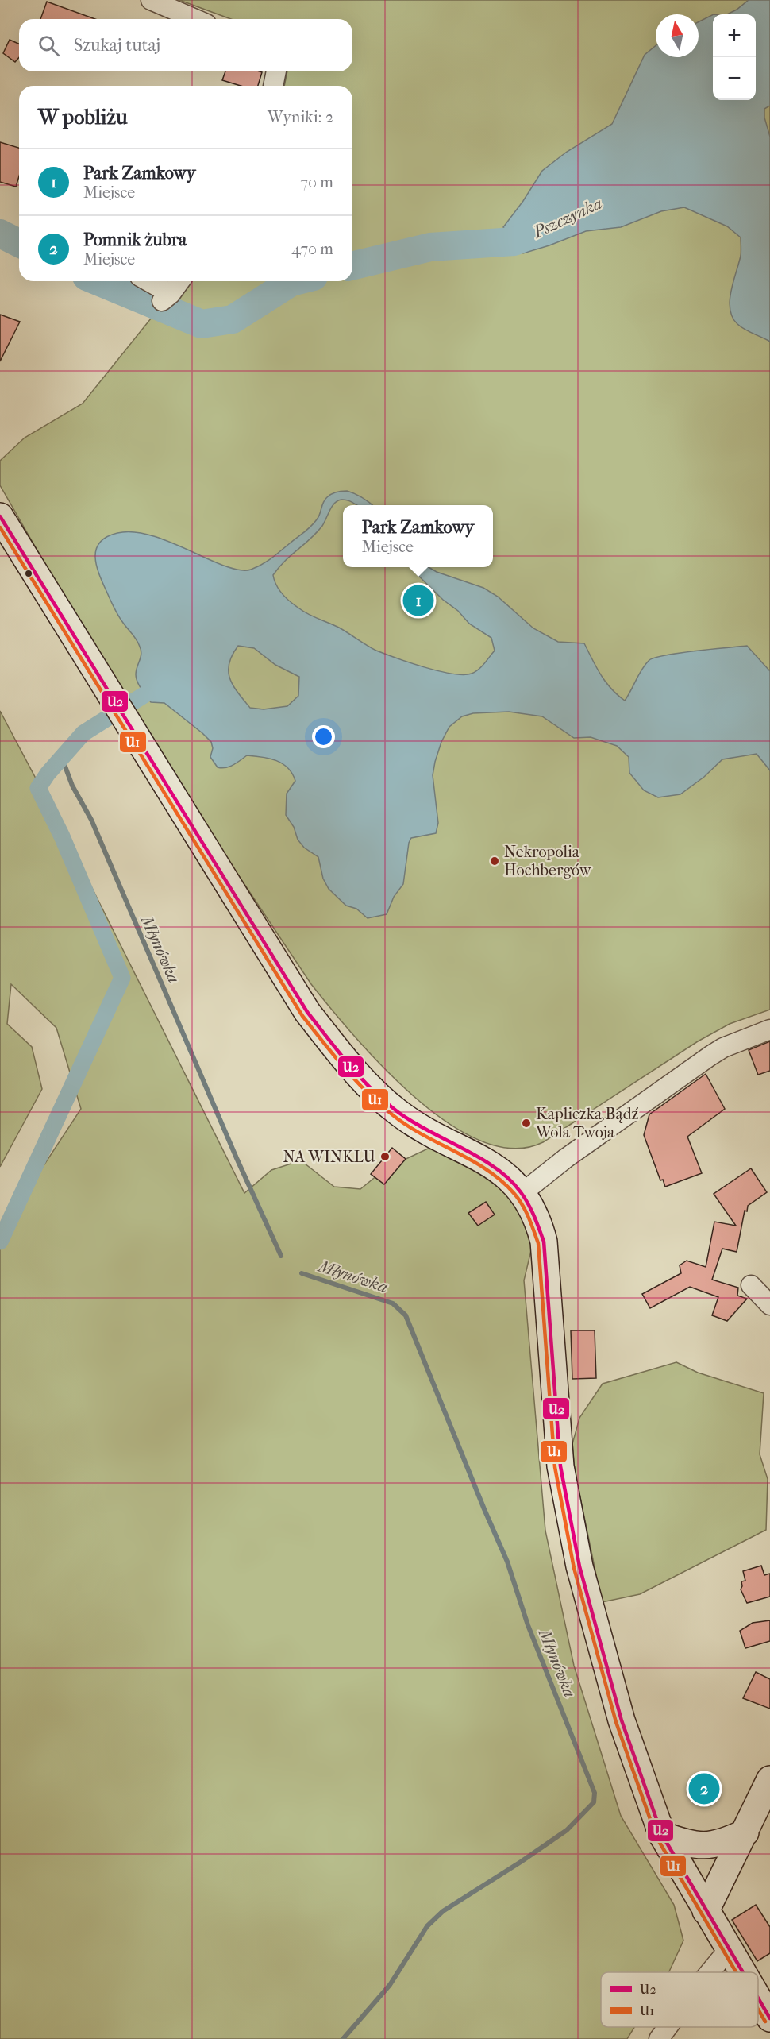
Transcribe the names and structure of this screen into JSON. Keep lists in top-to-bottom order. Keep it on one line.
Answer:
{"water":["Pszczynka","Młynówka"],"places":["Nekropolia Hochbergów","Kapliczka Bądź Wola Twoja","NA WINKLU"],"lines":["transit line U2","transit line U1"],"legend":["U2","U1"],"north":"top","page":{"map_buttons":["+","−"],"search":"Szukaj tutaj","heading":["W pobliżu","Wyniki: 2"],"list":[{"mark":"1","name":"Park Zamkowy","note":"Miejsce","value":"70 m"},{"mark":"2","name":"Pomnik żubra","note":"Miejsce","value":"470 m"}],"popup":["Park Zamkowy","Miejsce"],"pins":["1","2"]}}
